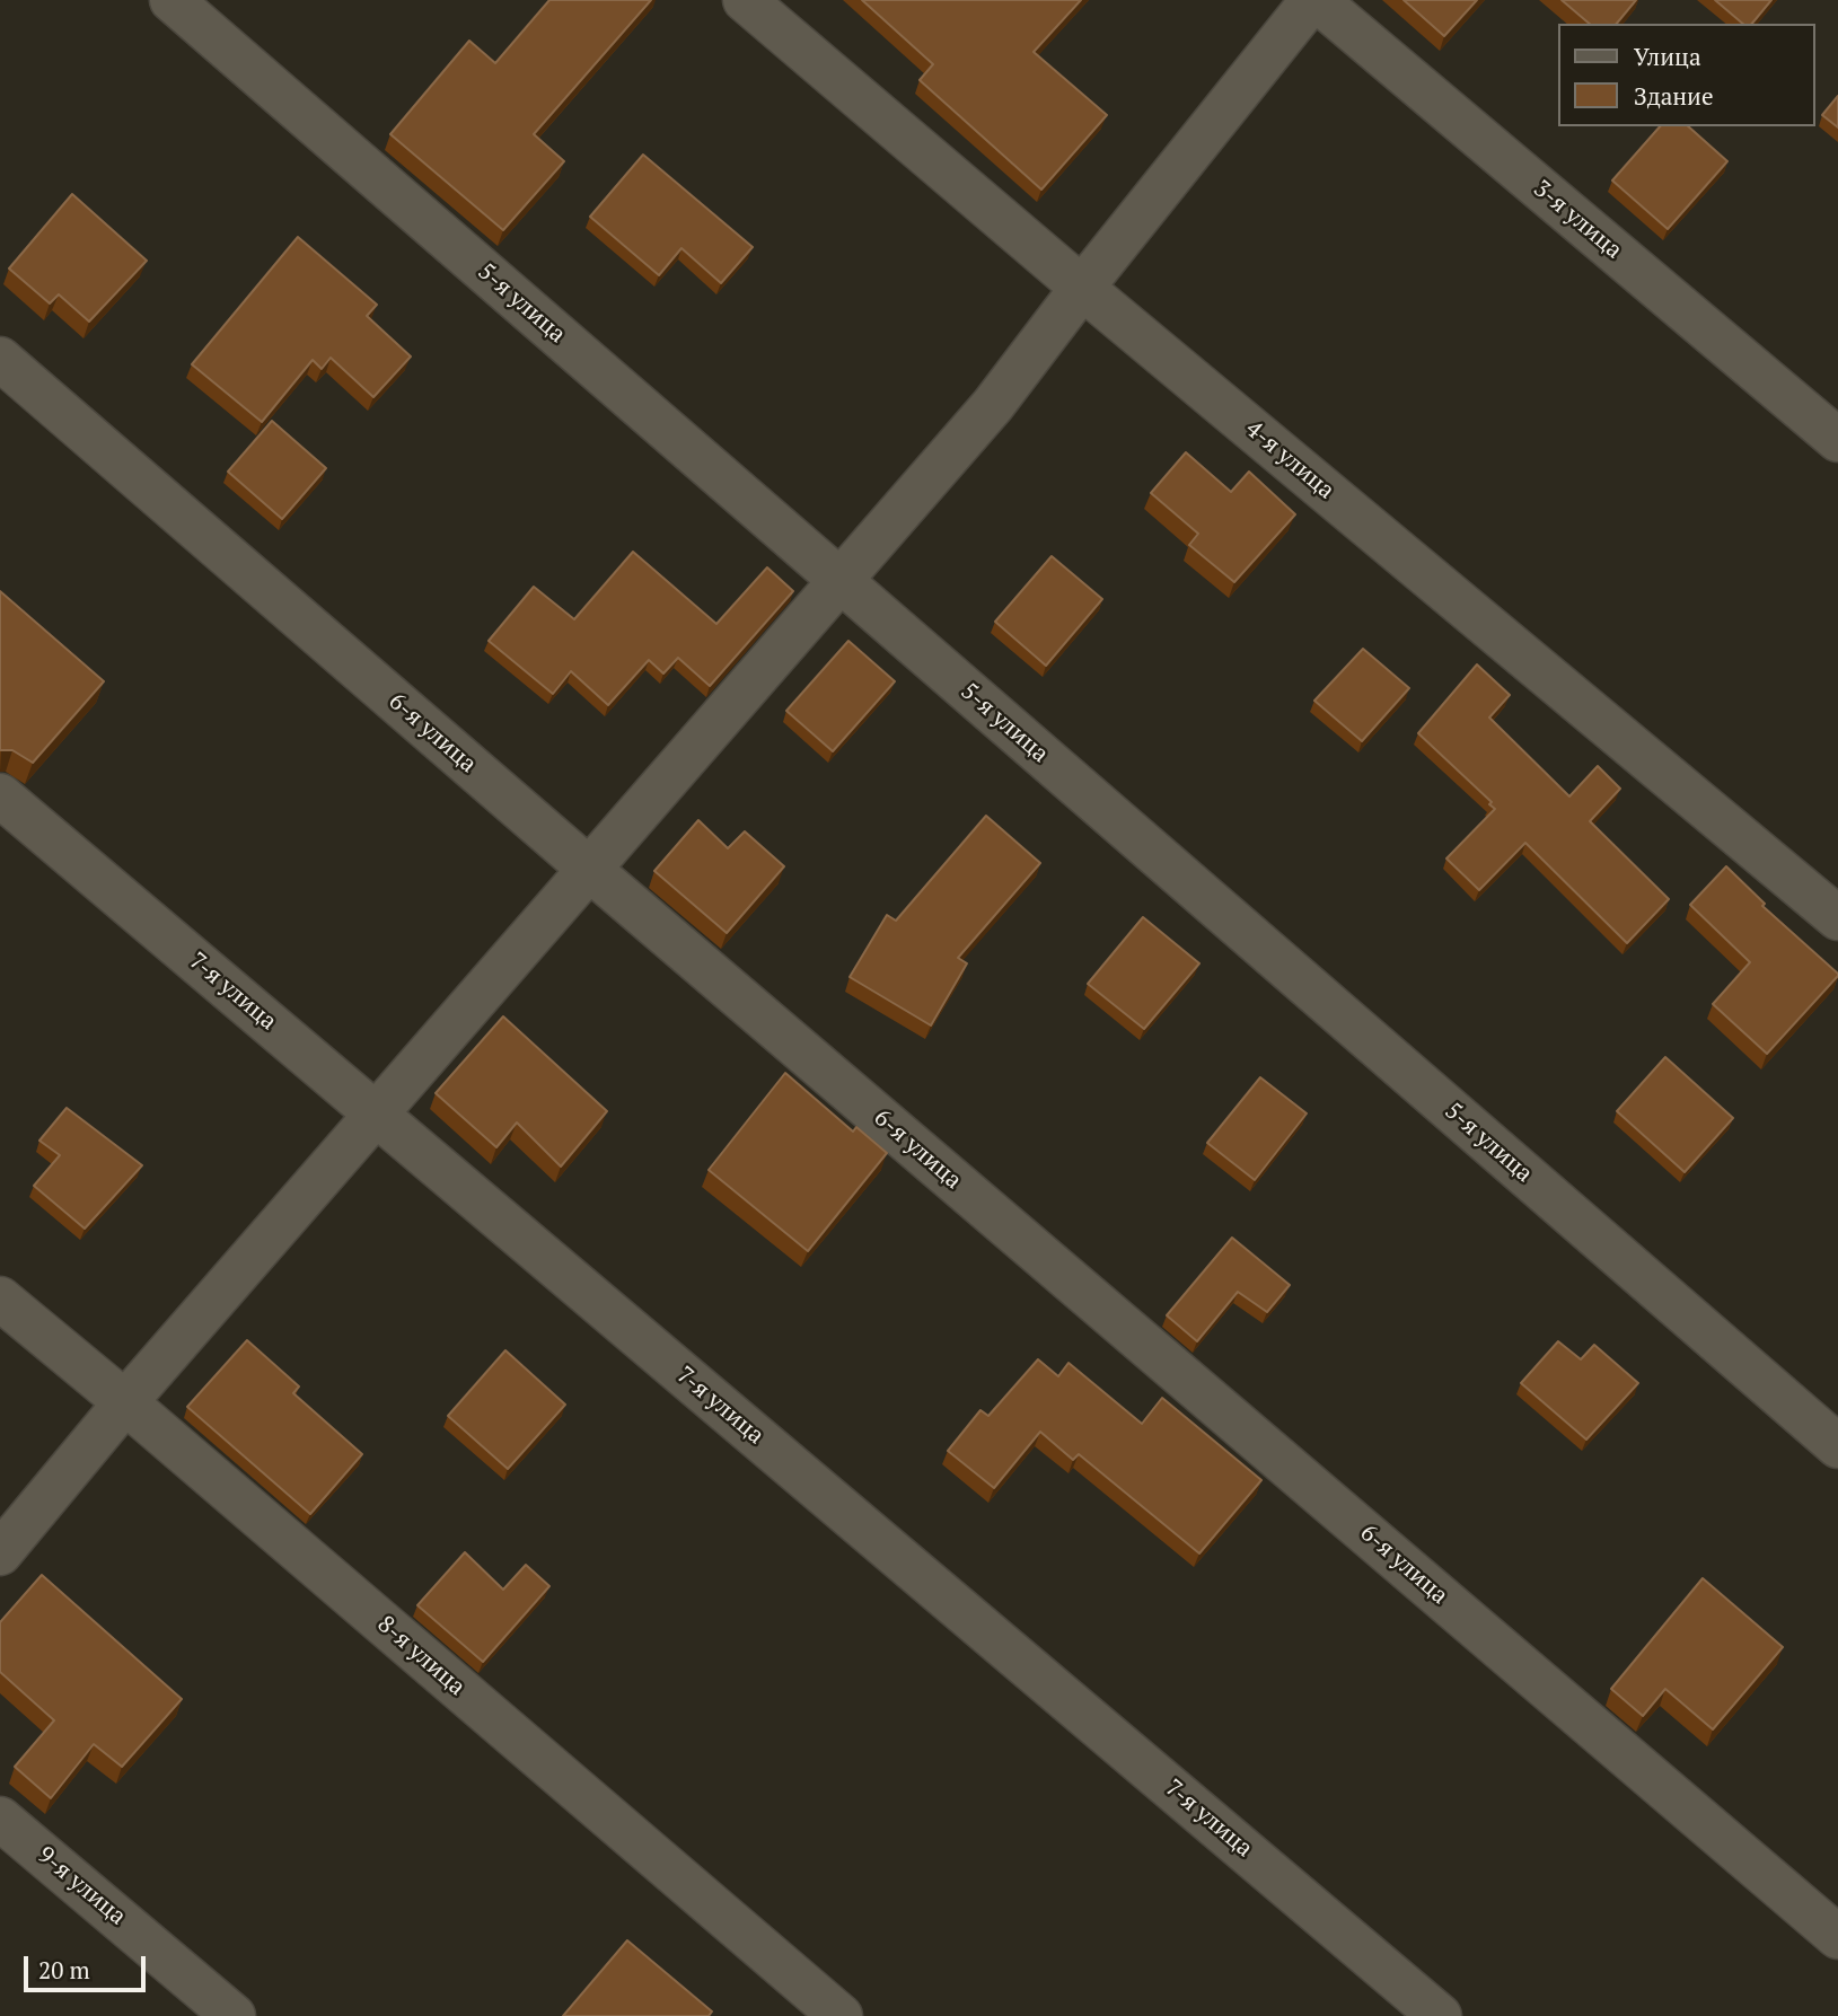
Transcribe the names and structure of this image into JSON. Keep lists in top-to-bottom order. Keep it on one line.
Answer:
{"streets":{"street":["3-я улица","5-я улица","4-я улица","6-я улица","7-я улица","8-я улица","9-я улица"]},"legend":["Улица","Здание"],"scale_bar":"20 m"}
